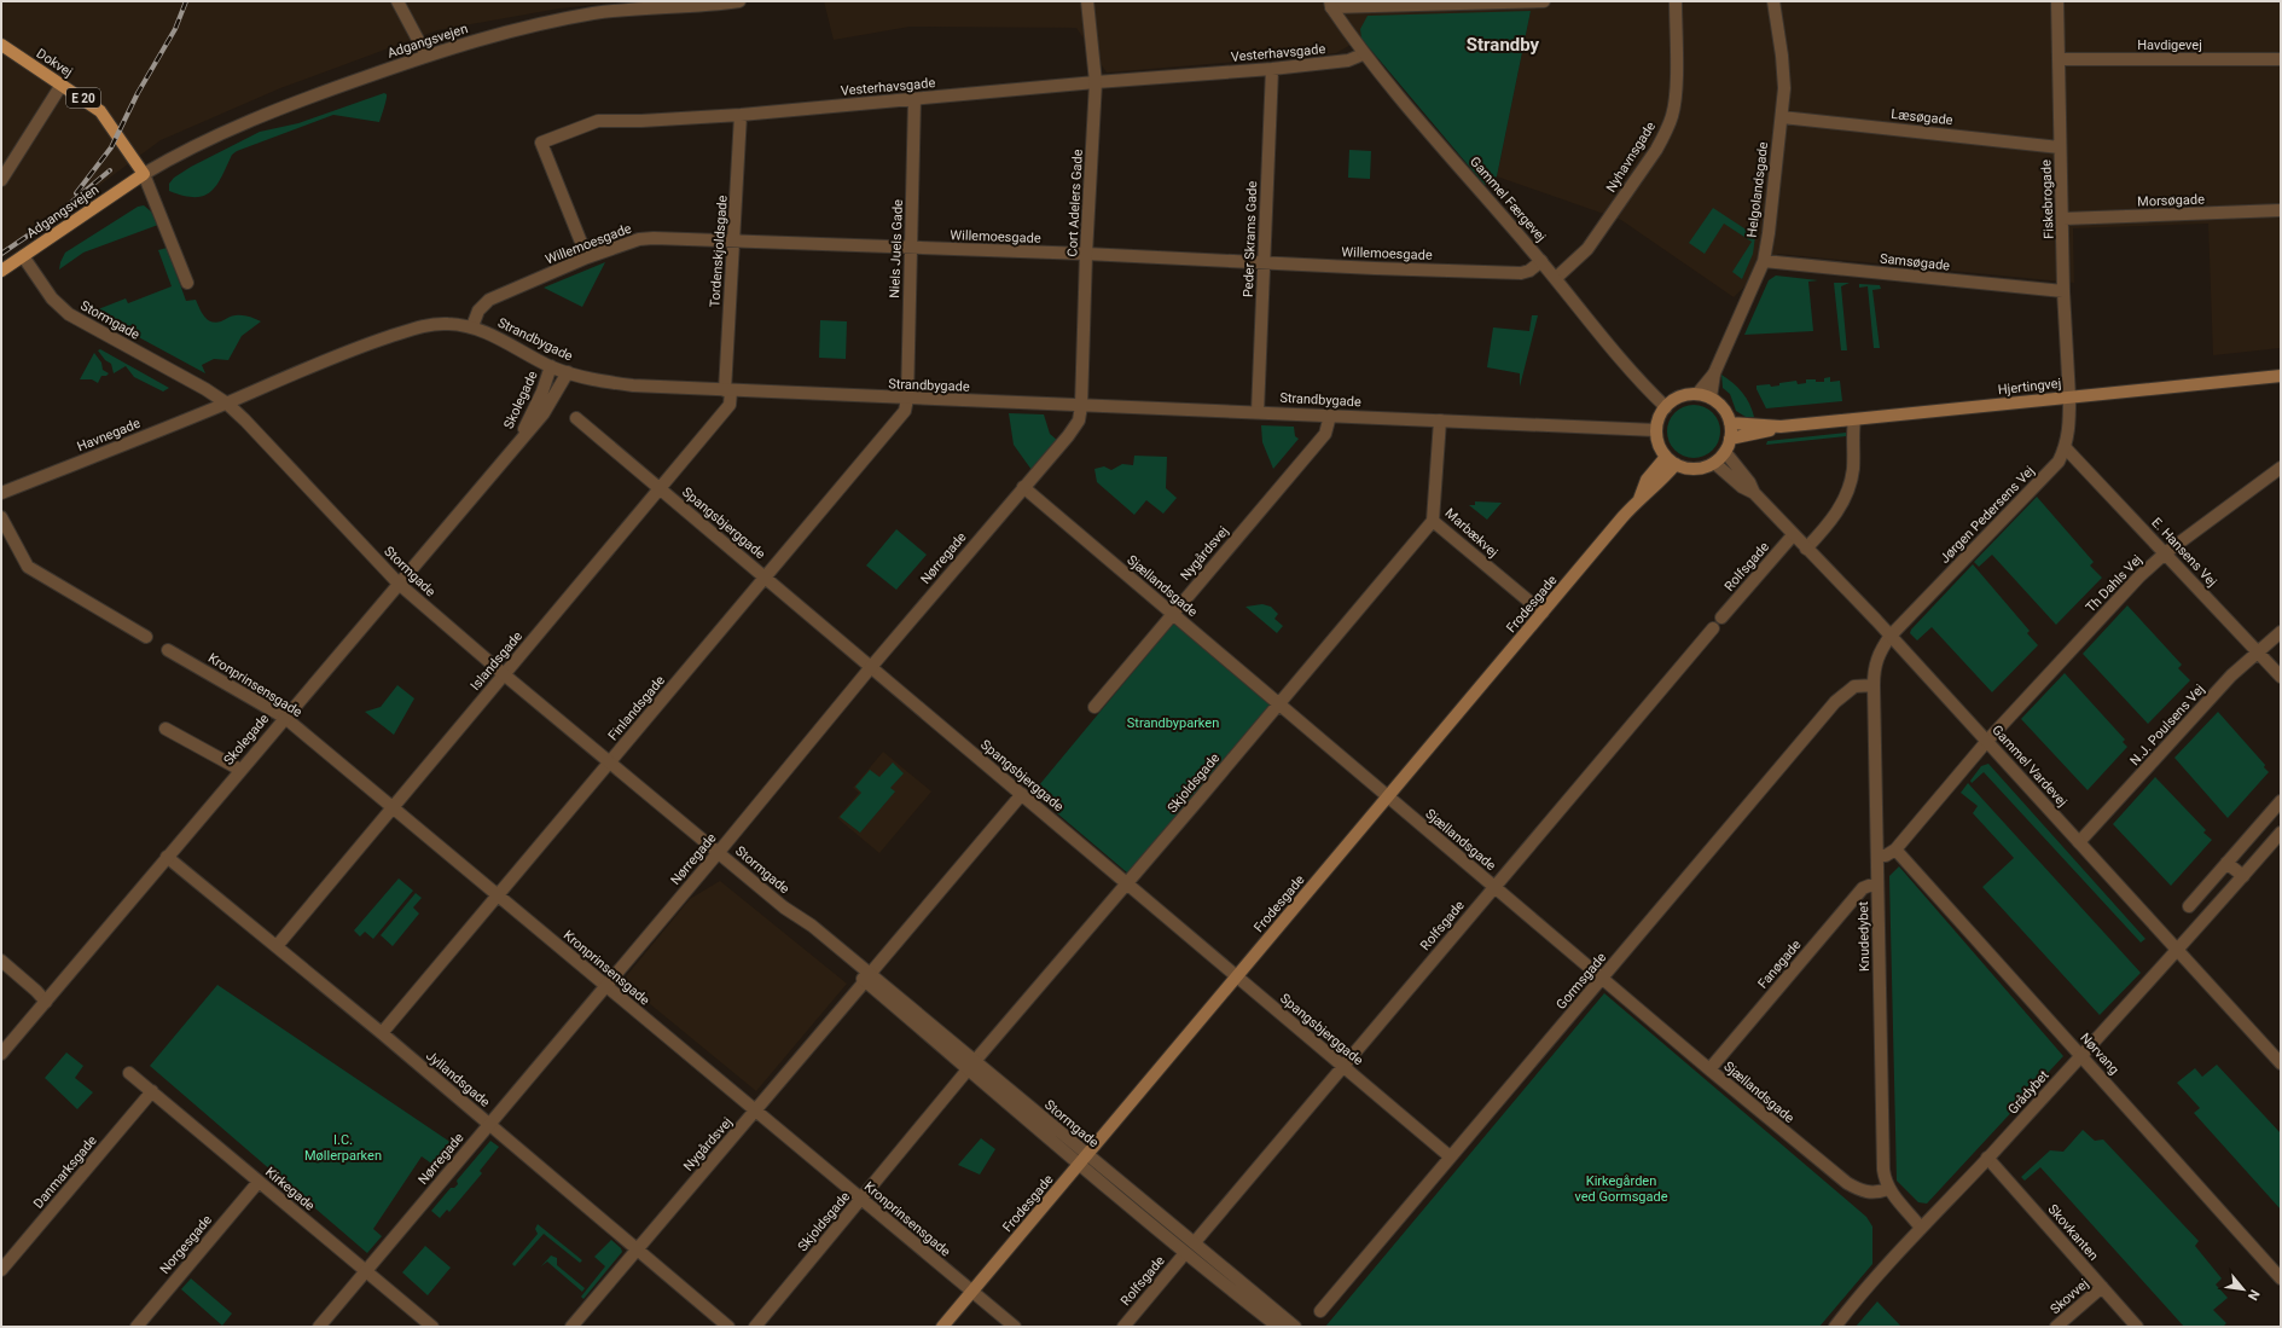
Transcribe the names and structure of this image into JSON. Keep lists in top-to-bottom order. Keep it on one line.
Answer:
{"streets":{"main road":["Adgangsvejen","Dokvej","E 20","Hjertingvej","Frodesgade"],"street":["Havdigevej","Vesterhavsgade","Læsøgade","Nyhavnsgade","Helgolandsgade","Gammel Færgevej","Fiskebrogade","Morsøgade","Cort Adelers Gade","Willemoesgade","Peder Skrams Gade","Niels Juels Gade","Tordenskjoldsgade","Samsøgade","Stormgade","Strandbygade","Skolegade","Havnegade","Jørgen Pedersens Vej","Spangsbjerggade","Marbækvej","E. Hansens Vej","Nygårdsvej","Nørregade","Rolfsgade","Th Dahls Vej","Sjællandsgade","Islandsgade","Kronprinsensgade","Finlandsgade","N.J. Poulsens Vej","Gammel Vardevej","Skjoldsgade","Knudedybet","Fanøgade","Gormsgade","Nørvang","Jyllandsgade","Grådybet","Danmarksgade","Kirkegade","Skovkanten","Norgesgade","Skovvej"]},"crossings":[["Adgangsvejen","Dokvej"],["Adgangsvejen","Stormgade"],["Havdigevej","Fiskebrogade"],["Vesterhavsgade","Gammel Færgevej"],["Vesterhavsgade","Cort Adelers Gade"],["Vesterhavsgade","Willemoesgade"],["Vesterhavsgade","Peder Skrams Gade"],["Vesterhavsgade","Niels Juels Gade"],["Vesterhavsgade","Tordenskjoldsgade"],["Læsøgade","Helgolandsgade"],["Læsøgade","Fiskebrogade"],["Nyhavnsgade","Gammel Færgevej"],["Helgolandsgade","Gammel Færgevej"],["Helgolandsgade","Samsøgade"],["Helgolandsgade","Strandbygade"],["Helgolandsgade","Hjertingvej"],["Helgolandsgade","Frodesgade"],["Helgolandsgade","Gammel Vardevej"],["Gammel Færgevej","Willemoesgade"],["Gammel Færgevej","Strandbygade"],["Gammel Færgevej","Hjertingvej"],["Gammel Færgevej","Frodesgade"],["Gammel Færgevej","Gammel Vardevej"],["Fiskebrogade","Morsøgade"],["Fiskebrogade","Samsøgade"],["Fiskebrogade","Hjertingvej"],["Fiskebrogade","Jørgen Pedersens Vej"],["Cort Adelers Gade","Willemoesgade"],["Cort Adelers Gade","Strandbygade"],["Cort Adelers Gade","Nørregade"],["Willemoesgade","Peder Skrams Gade"],["Willemoesgade","Niels Juels Gade"],["Willemoesgade","Tordenskjoldsgade"],["Willemoesgade","Strandbygade"],["Peder Skrams Gade","Strandbygade"],["Niels Juels Gade","Strandbygade"],["Niels Juels Gade","Finlandsgade"],["Tordenskjoldsgade","Strandbygade"],["Tordenskjoldsgade","Islandsgade"],["Stormgade","Strandbygade"],["Stormgade","Skolegade"],["Stormgade","Havnegade"],["Stormgade","Nygårdsvej"],["Stormgade","Nørregade"],["Stormgade","Rolfsgade"],["Stormgade","Frodesgade"],["Stormgade","Islandsgade"],["Stormgade","Finlandsgade"],["Stormgade","Skjoldsgade"],["Strandbygade","Hjertingvej"],["Strandbygade","Skolegade"],["Strandbygade","Havnegade"],["Strandbygade","Marbækvej"],["Strandbygade","Nygårdsvej"],["Strandbygade","Nørregade"],["Strandbygade","Frodesgade"],["Strandbygade","Islandsgade"],["Strandbygade","Finlandsgade"],["Strandbygade","Gammel Vardevej"],["Hjertingvej","Jørgen Pedersens Vej"],["Hjertingvej","Frodesgade"],["Hjertingvej","Gammel Vardevej"],["Skolegade","Kronprinsensgade"],["Skolegade","Jyllandsgade"],["Jørgen Pedersens Vej","E. Hansens Vej"],["Jørgen Pedersens Vej","Gammel Vardevej"],["Jørgen Pedersens Vej","Knudedybet"],["Spangsbjerggade","Nygårdsvej"],["Spangsbjerggade","Nørregade"],["Spangsbjerggade","Rolfsgade"],["Spangsbjerggade","Frodesgade"],["Spangsbjerggade","Islandsgade"],["Spangsbjerggade","Finlandsgade"],["Spangsbjerggade","Skjoldsgade"],["Spangsbjerggade","Gormsgade"],["Marbækvej","Frodesgade"],["Marbækvej","Skjoldsgade"],["E. Hansens Vej","Th Dahls Vej"],["E. Hansens Vej","N.J. Poulsens Vej"],["Nygårdsvej","Sjællandsgade"],["Nygårdsvej","Kronprinsensgade"],["Nygårdsvej","Jyllandsgade"],["Nørregade","Sjællandsgade"],["Nørregade","Kronprinsensgade"],["Nørregade","Jyllandsgade"],["Nørregade","Kirkegade"],["Rolfsgade","Sjællandsgade"],["Rolfsgade","Gammel Vardevej"],["Th Dahls Vej","Gammel Vardevej"],["Sjællandsgade","Frodesgade"],["Sjællandsgade","Skjoldsgade"],["Sjællandsgade","Knudedybet"],["Sjællandsgade","Fanøgade"],["Sjællandsgade","Gormsgade"],["Frodesgade","Kronprinsensgade"],["Frodesgade","Gammel Vardevej"],["Islandsgade","Kronprinsensgade"],["Islandsgade","Jyllandsgade"],["Kronprinsensgade","Finlandsgade"],["Kronprinsensgade","Skjoldsgade"],["Finlandsgade","Jyllandsgade"],["N.J. Poulsens Vej","Gammel Vardevej"],["Gammel Vardevej","Knudedybet"],["Gammel Vardevej","Grådybet"],["Knudedybet","Fanøgade"],["Knudedybet","Gormsgade"],["Knudedybet","Grådybet"],["Nørvang","Grådybet"],["Grådybet","Skovkanten"],["Danmarksgade","Kirkegade"],["Kirkegade","Norgesgade"],["Skovkanten","Skovvej"]],"districts":["Strandby"],"parks":["Strandbyparken","I.C. Møllerparken","Kirkegården ved Gormsgade"],"north":"bottom right"}
